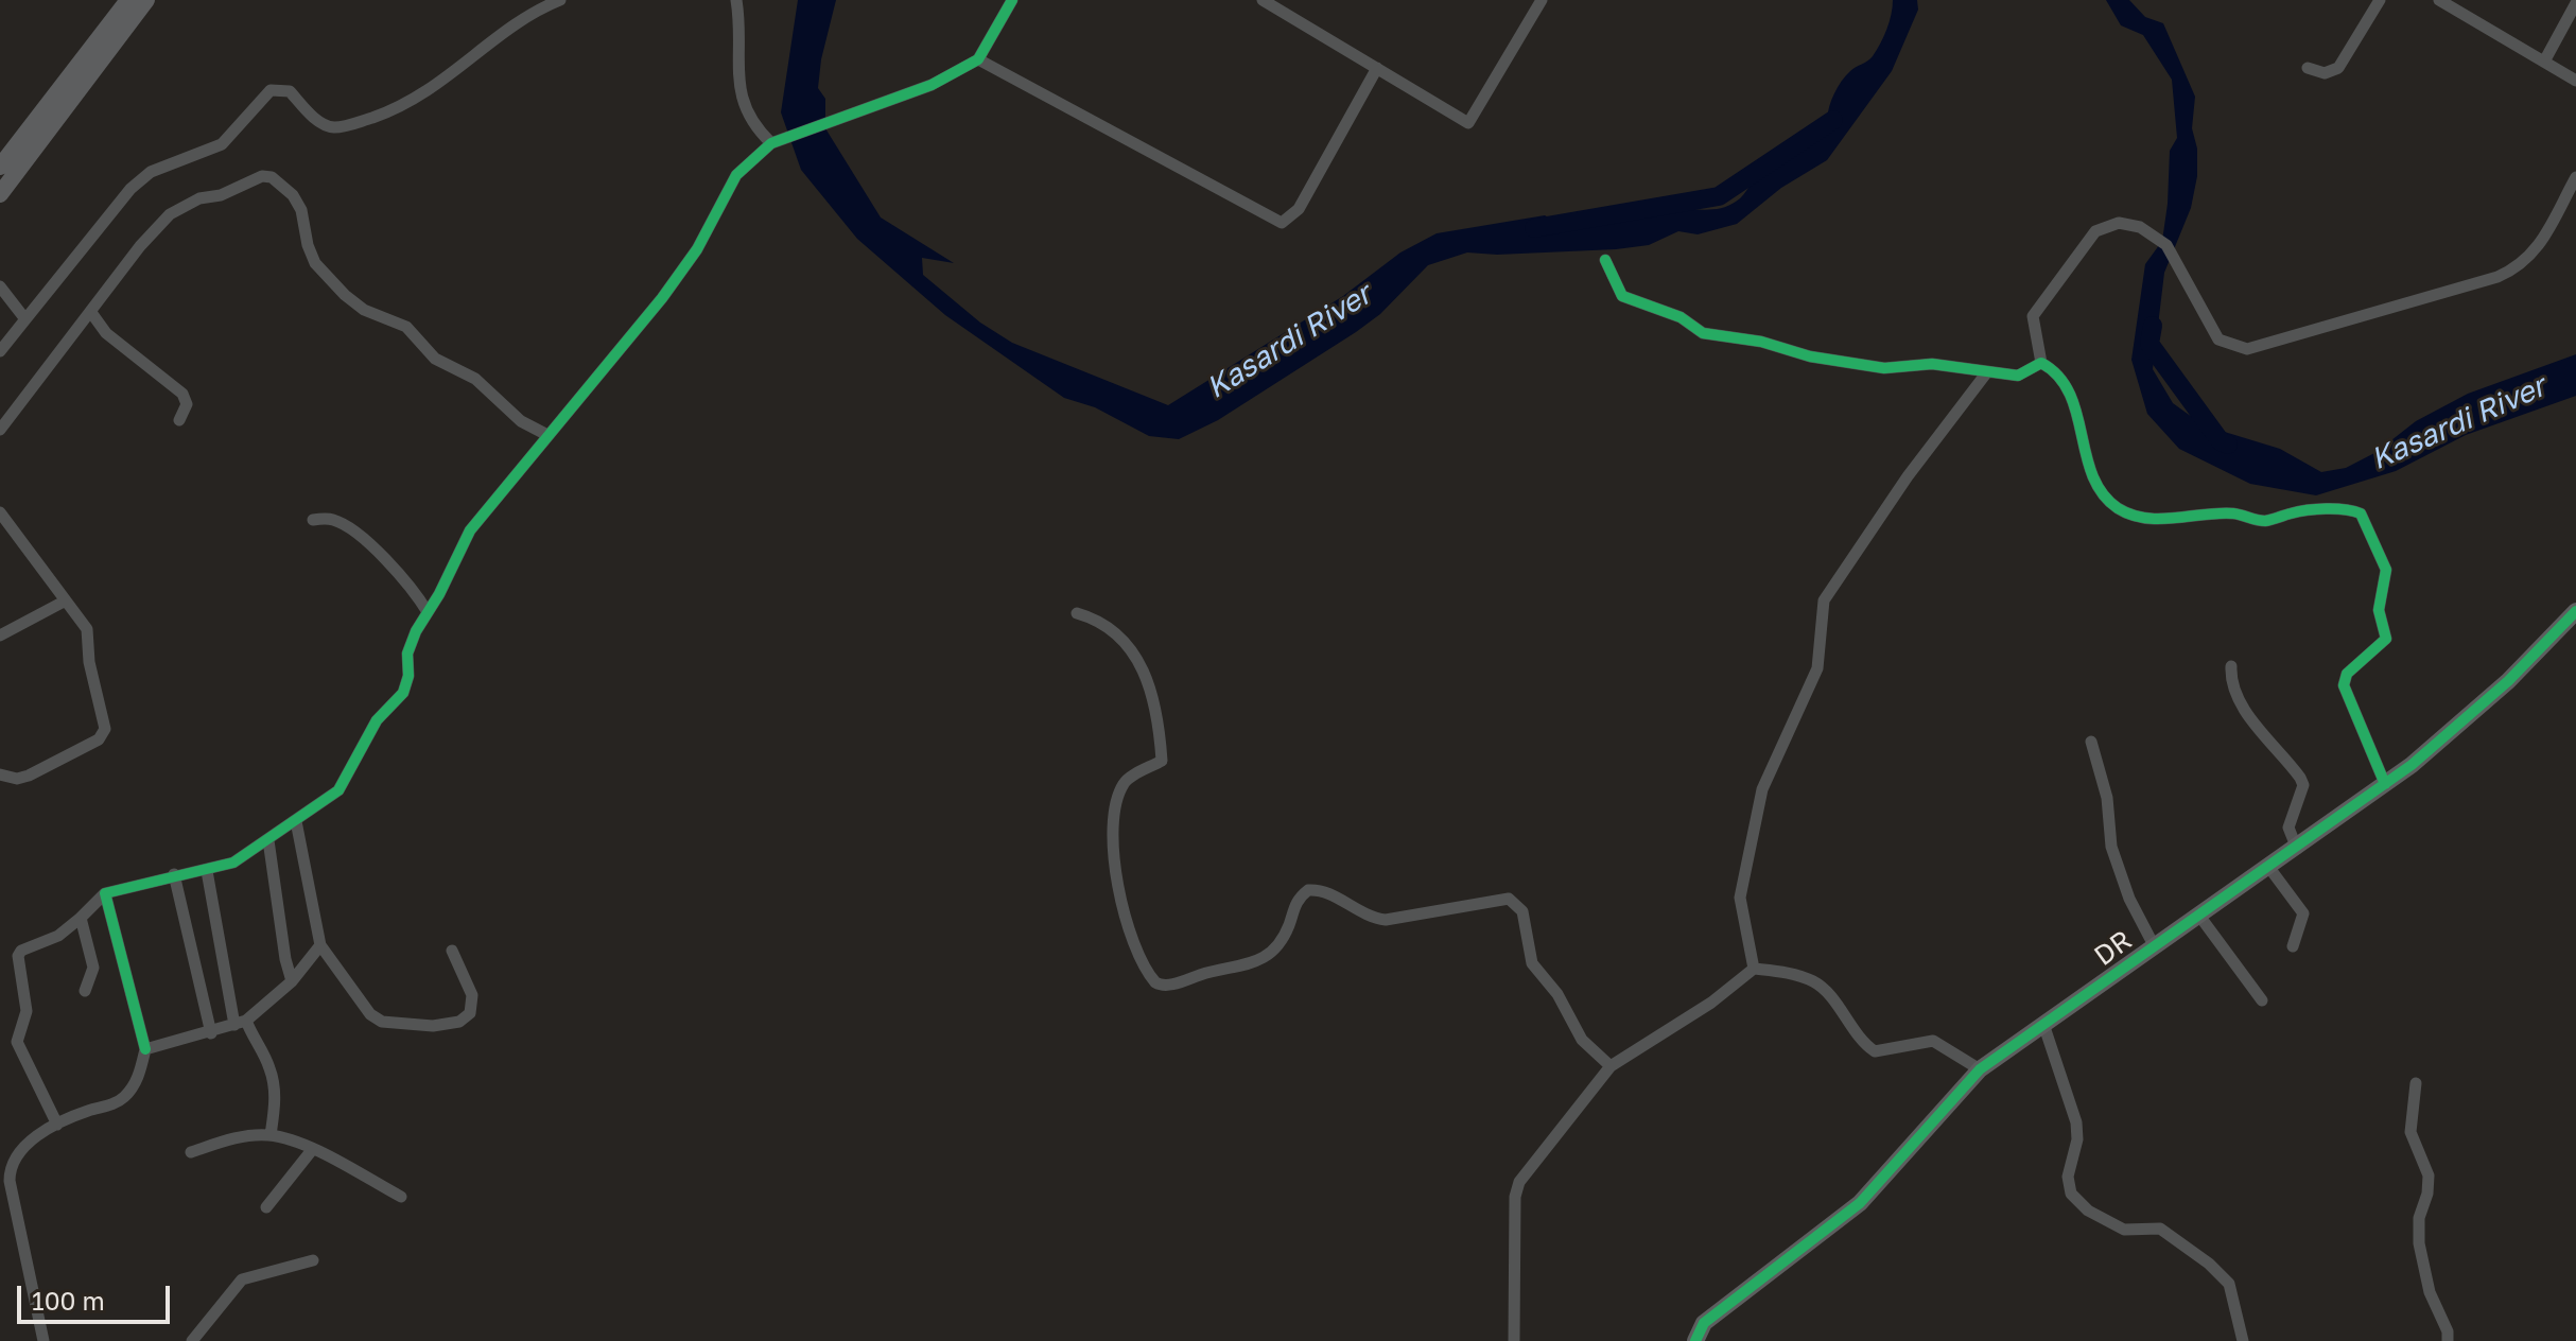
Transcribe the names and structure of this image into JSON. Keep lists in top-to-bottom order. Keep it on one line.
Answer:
{"streets":{"street":["DR"]},"water":["Kasardi River"],"scale_bar":"100 m"}
